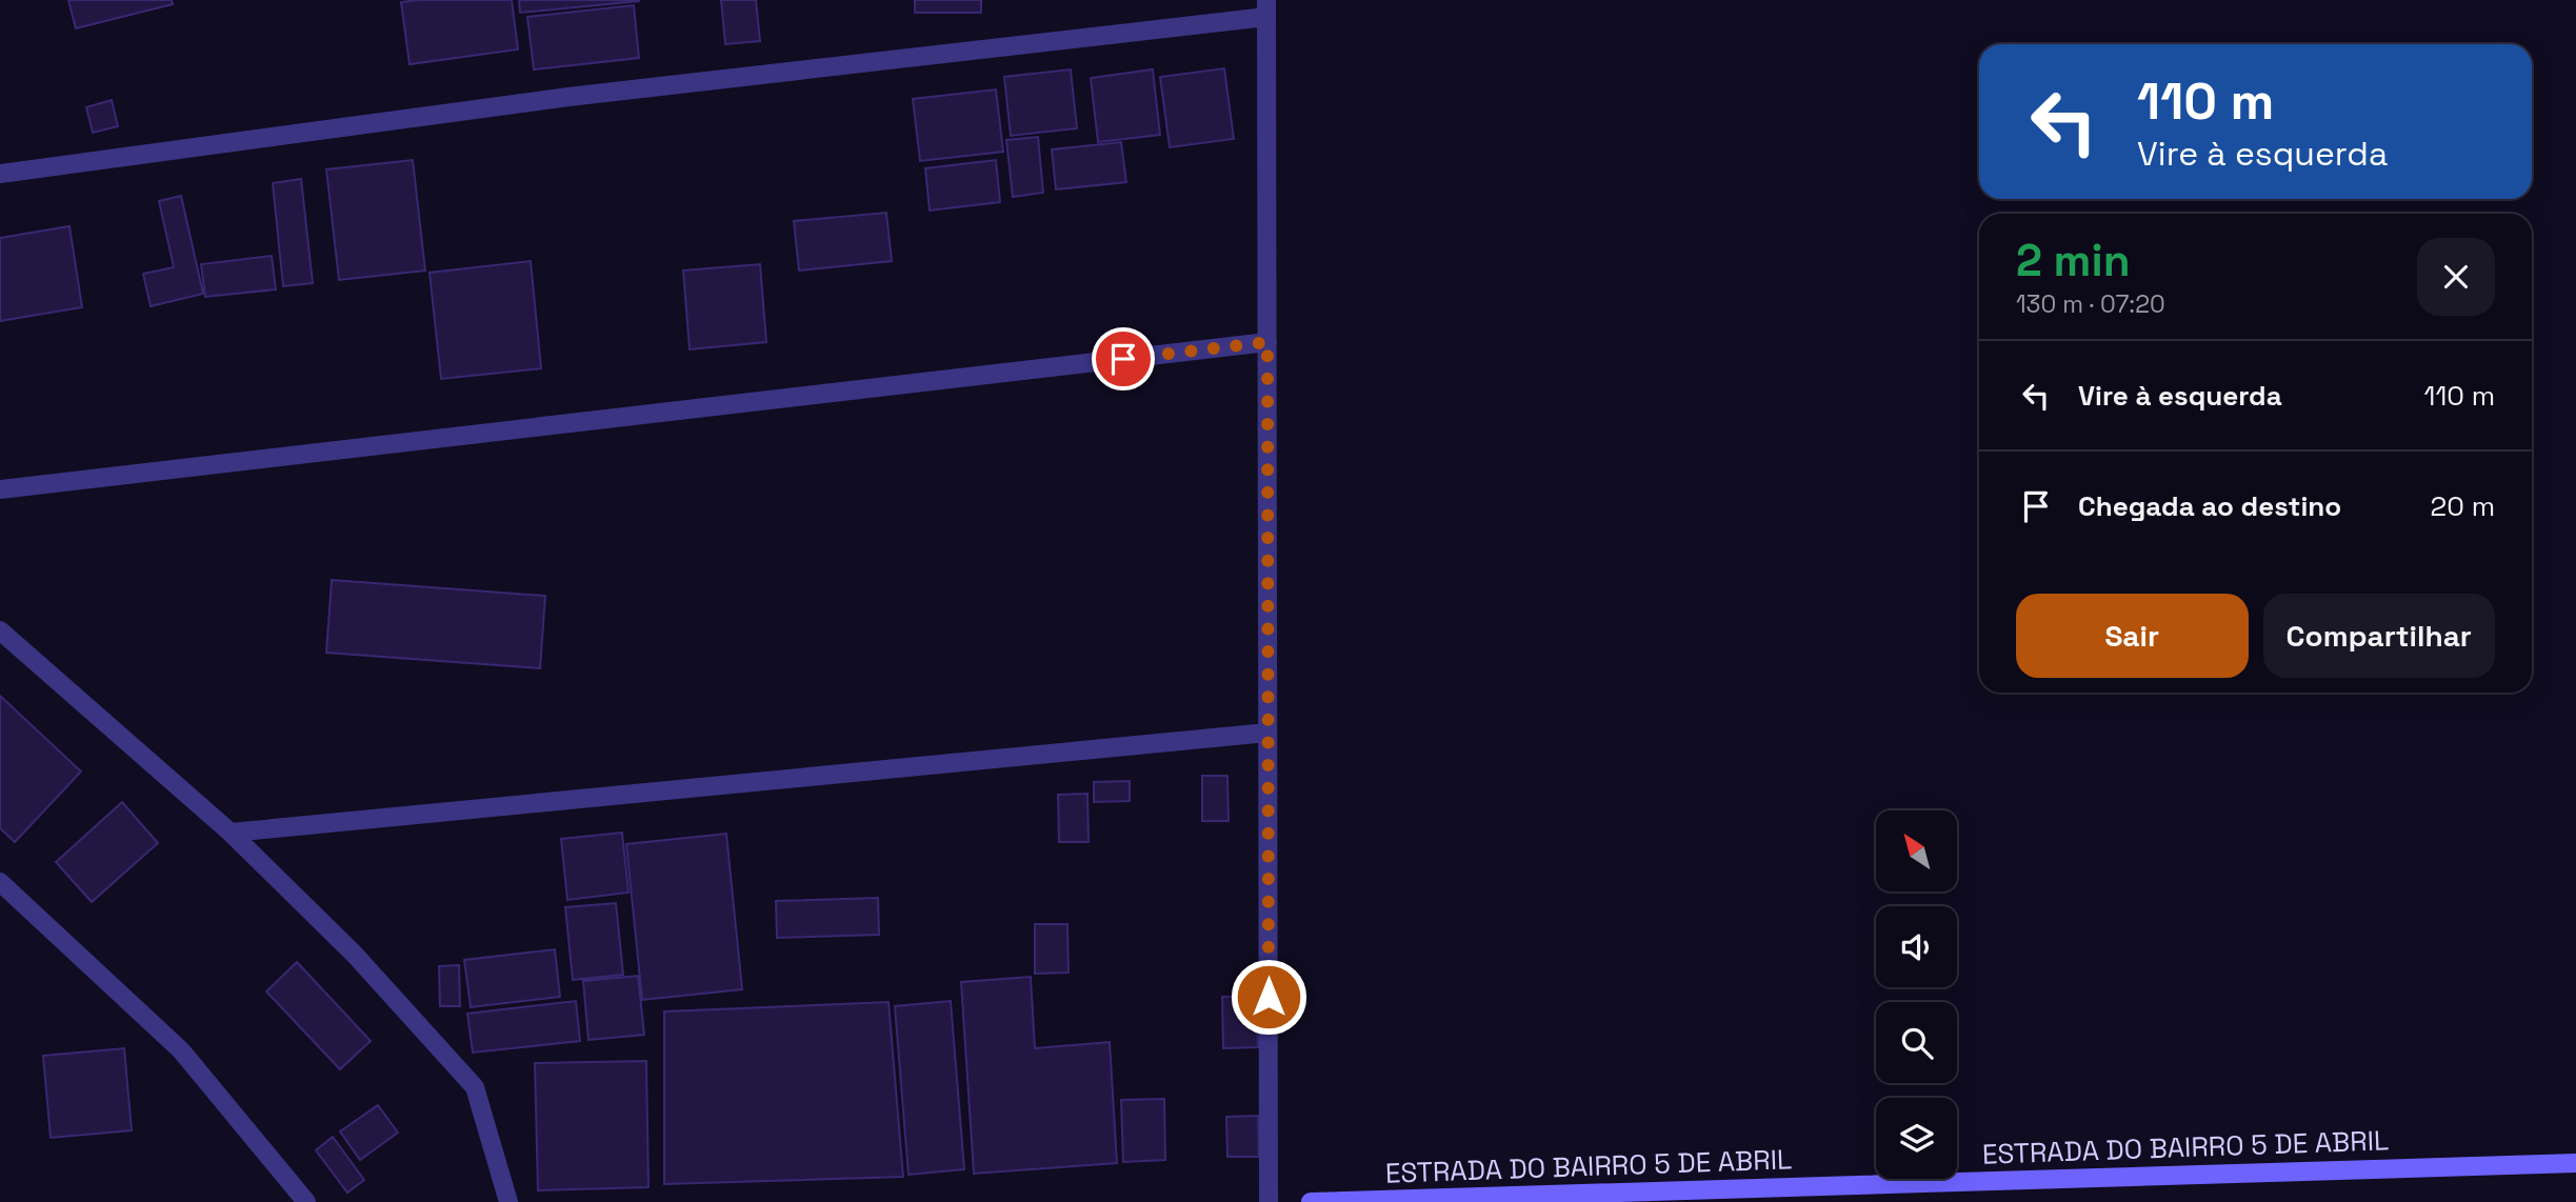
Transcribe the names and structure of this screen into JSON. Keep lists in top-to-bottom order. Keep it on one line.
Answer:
{"streets":{"street":["ESTRADA DO BAIRRO 5 DE ABRIL"]},"north":"top left","page":{"turn":["110 m","Vire à esquerda"],"heading":["2 min","130 m · 07:20"],"list":[{"name":"Vire à esquerda","value":"110 m"},{"name":"Chegada ao destino","value":"20 m"}],"buttons":["Sair","Compartilhar"]}}
